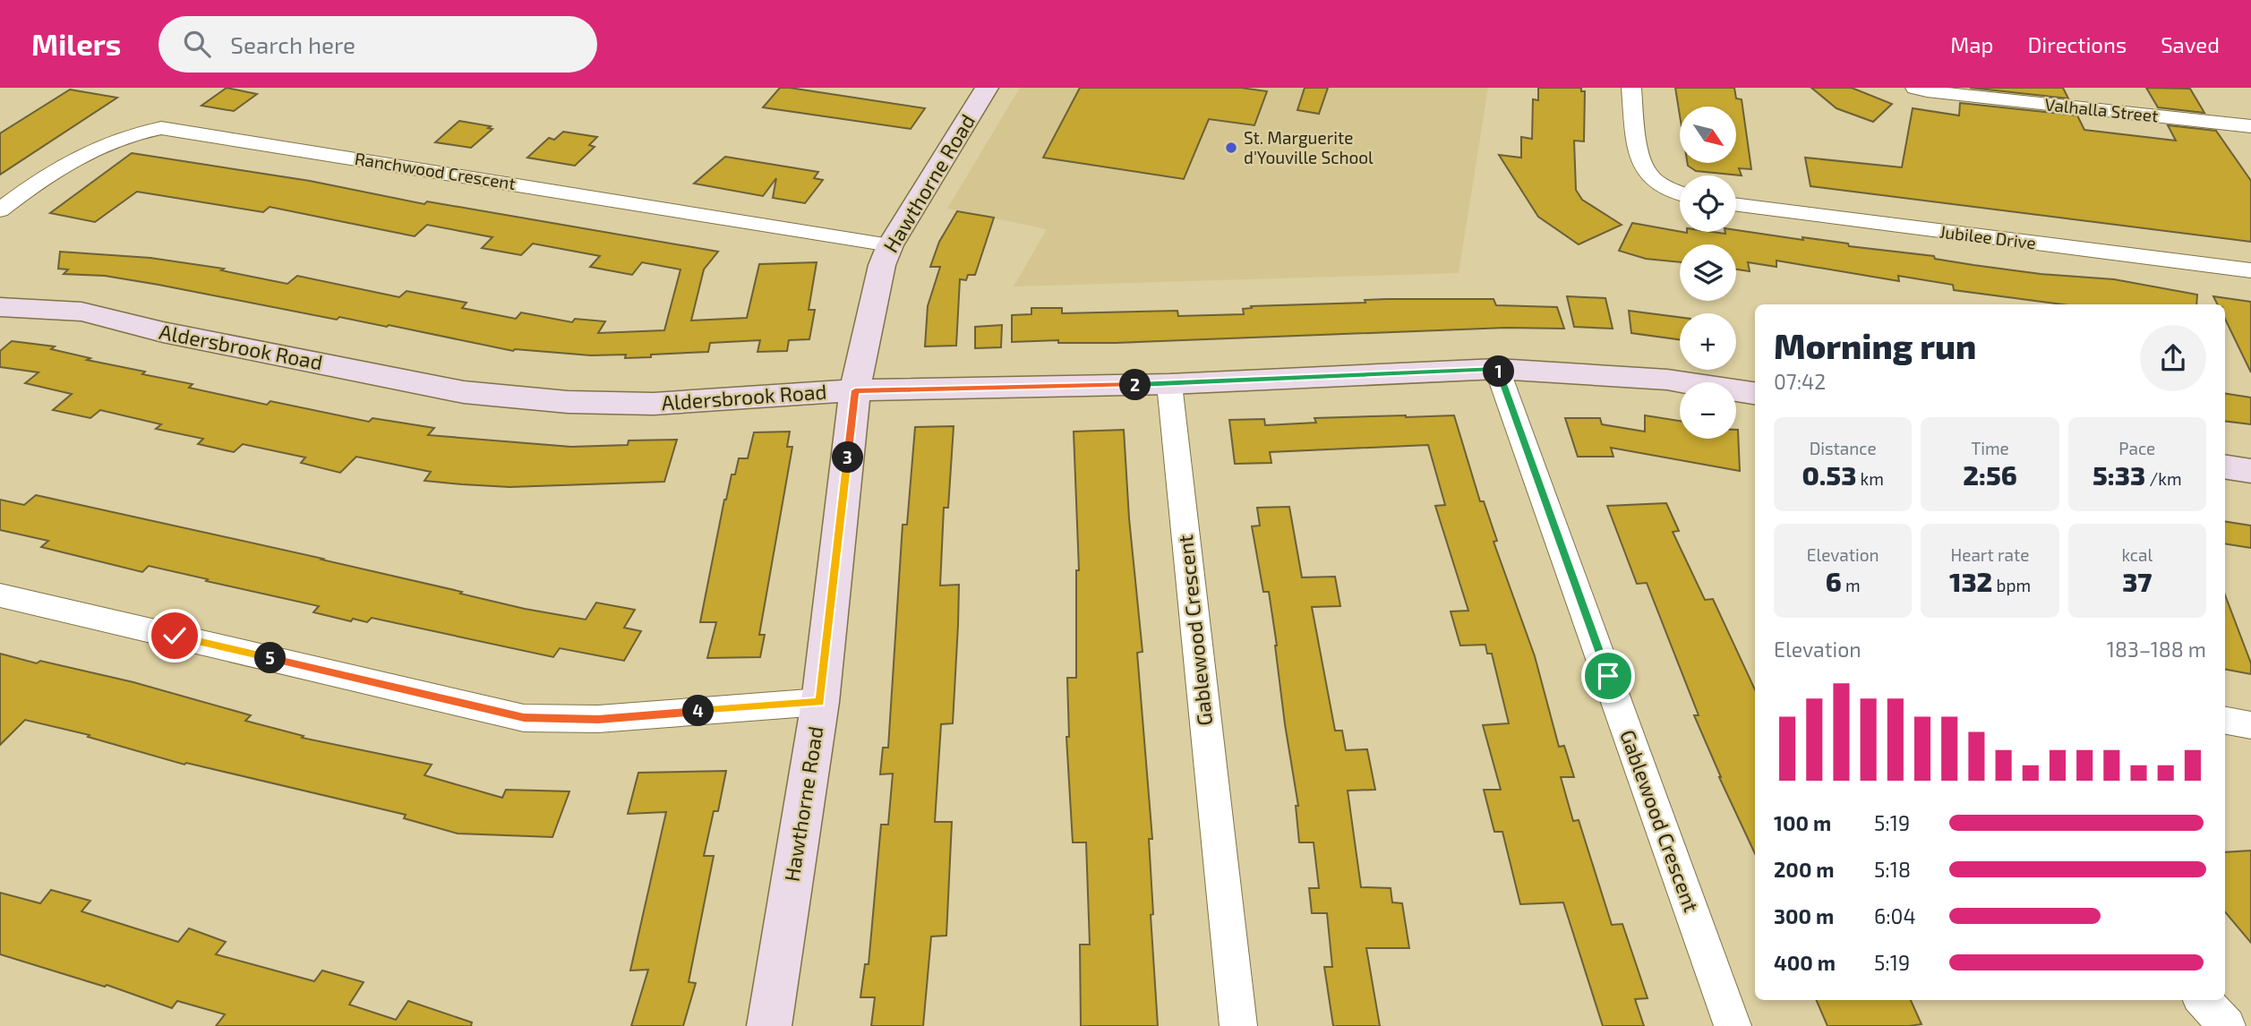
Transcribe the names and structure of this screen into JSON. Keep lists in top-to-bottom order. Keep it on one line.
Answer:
{"streets":{"street":["Valhalla Street","Ranchwood Crescent","Hawthorne Road","Jubilee Drive","Aldersbrook Road","Gablewood Crescent"]},"crossings":[["Ranchwood Crescent","Hawthorne Road"],["Hawthorne Road","Aldersbrook Road"],["Aldersbrook Road","Gablewood Crescent"]],"places":["St. Marguerite d'Youville School"],"north":"bottom right","page":{"header":"Milers","search":"Search here","nav":["Map","Directions","Saved"],"map_buttons":["+","−"],"heading":["Morning run","07:42"],"pins":["1","2","3","5","4"],"stats":[["Distance","0.53 km"],["Time","2:56"],["Pace","5:33 /km"],["Elevation","6 m"],["Heart rate","132 bpm"],["kcal","37"]],"chart":["Elevation","183–188 m"],"list":[{"name":"100 m","note":"5:19"},{"name":"200 m","note":"5:18"},{"name":"300 m","note":"6:04"},{"name":"400 m","note":"5:19"}]}}
